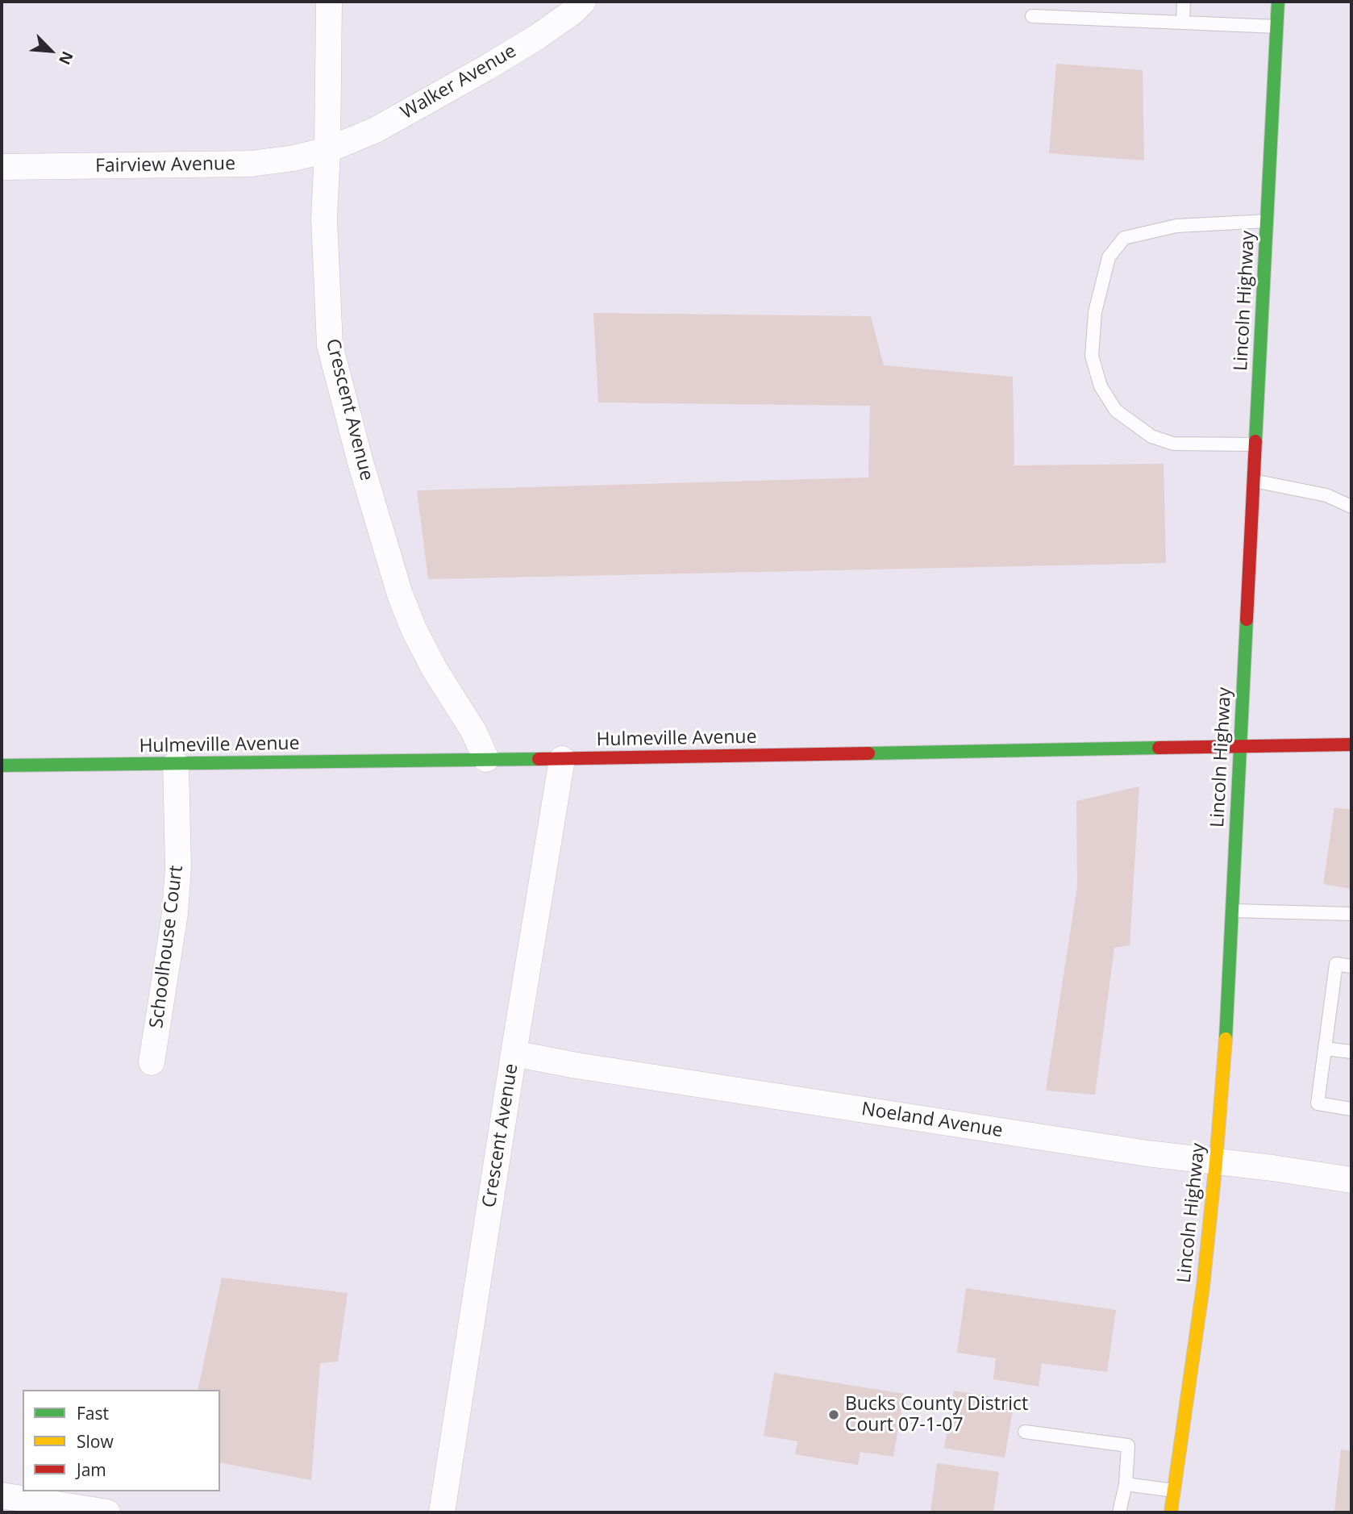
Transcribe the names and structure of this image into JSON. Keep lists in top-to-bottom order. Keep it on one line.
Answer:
{"streets":{"main road":["Lincoln Highway","Hulmeville Avenue"],"street":["Walker Avenue","Fairview Avenue","Crescent Avenue","Schoolhouse Court","Noeland Avenue"]},"crossings":[["Walker Avenue","Fairview Avenue"],["Walker Avenue","Crescent Avenue"],["Fairview Avenue","Crescent Avenue"],["Lincoln Highway","Hulmeville Avenue"],["Lincoln Highway","Noeland Avenue"],["Crescent Avenue","Hulmeville Avenue"],["Crescent Avenue","Noeland Avenue"],["Hulmeville Avenue","Schoolhouse Court"]],"places":["Bucks County District Court 07-1-07"],"legend":["Fast","Slow","Jam"],"north":"bottom right"}
